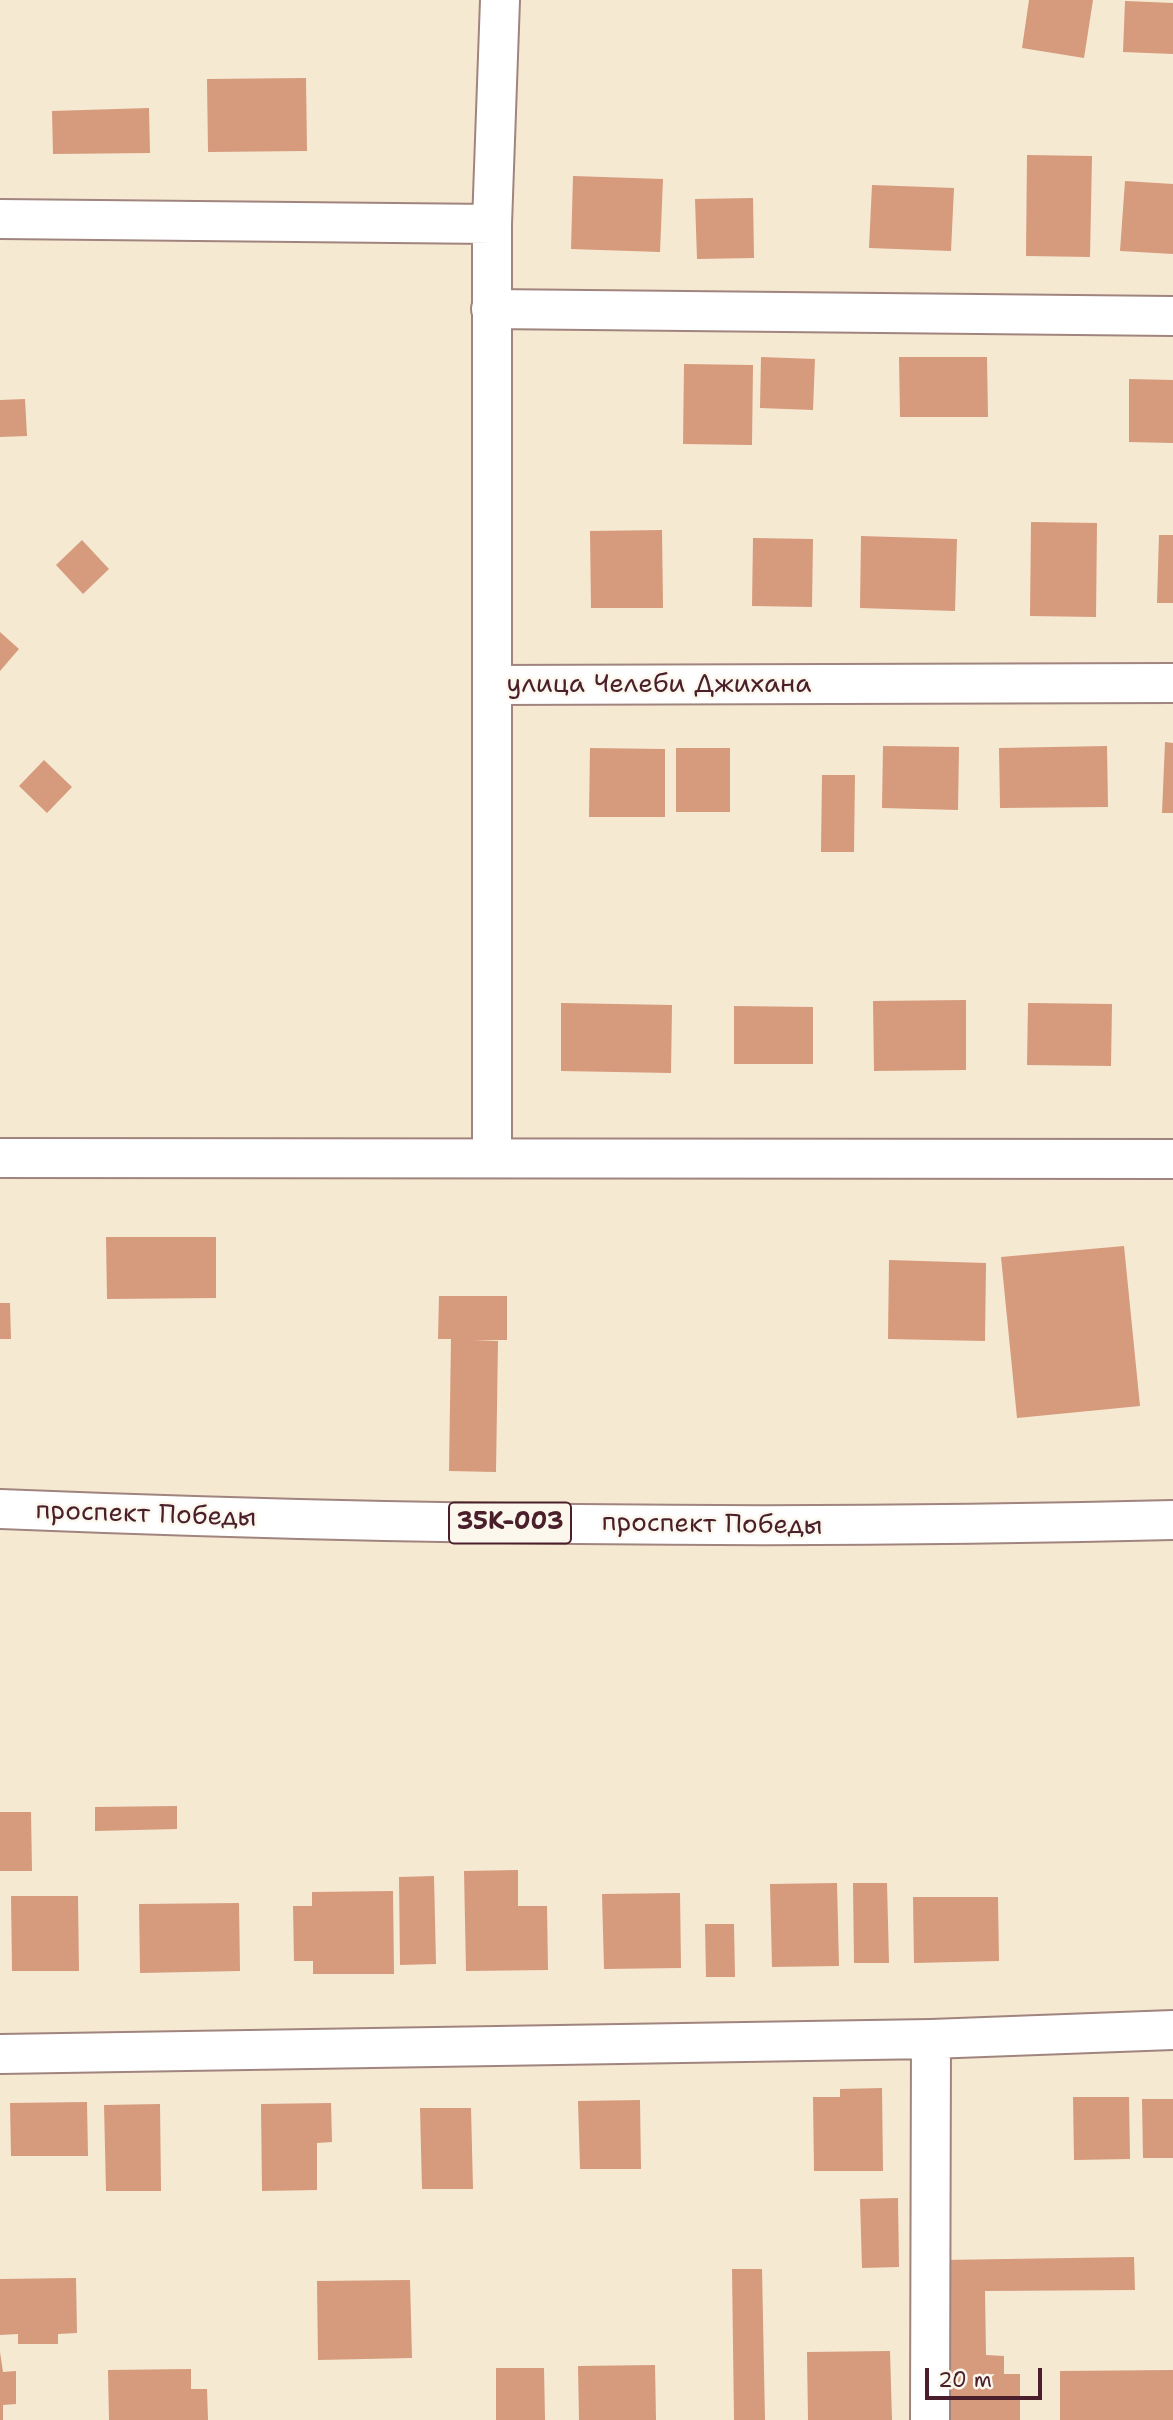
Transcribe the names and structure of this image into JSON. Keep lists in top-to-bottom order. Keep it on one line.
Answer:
{"streets":{"street":["улица Челеби Джихана","проспект Победы","35К-003"]},"scale_bar":"20 m"}
